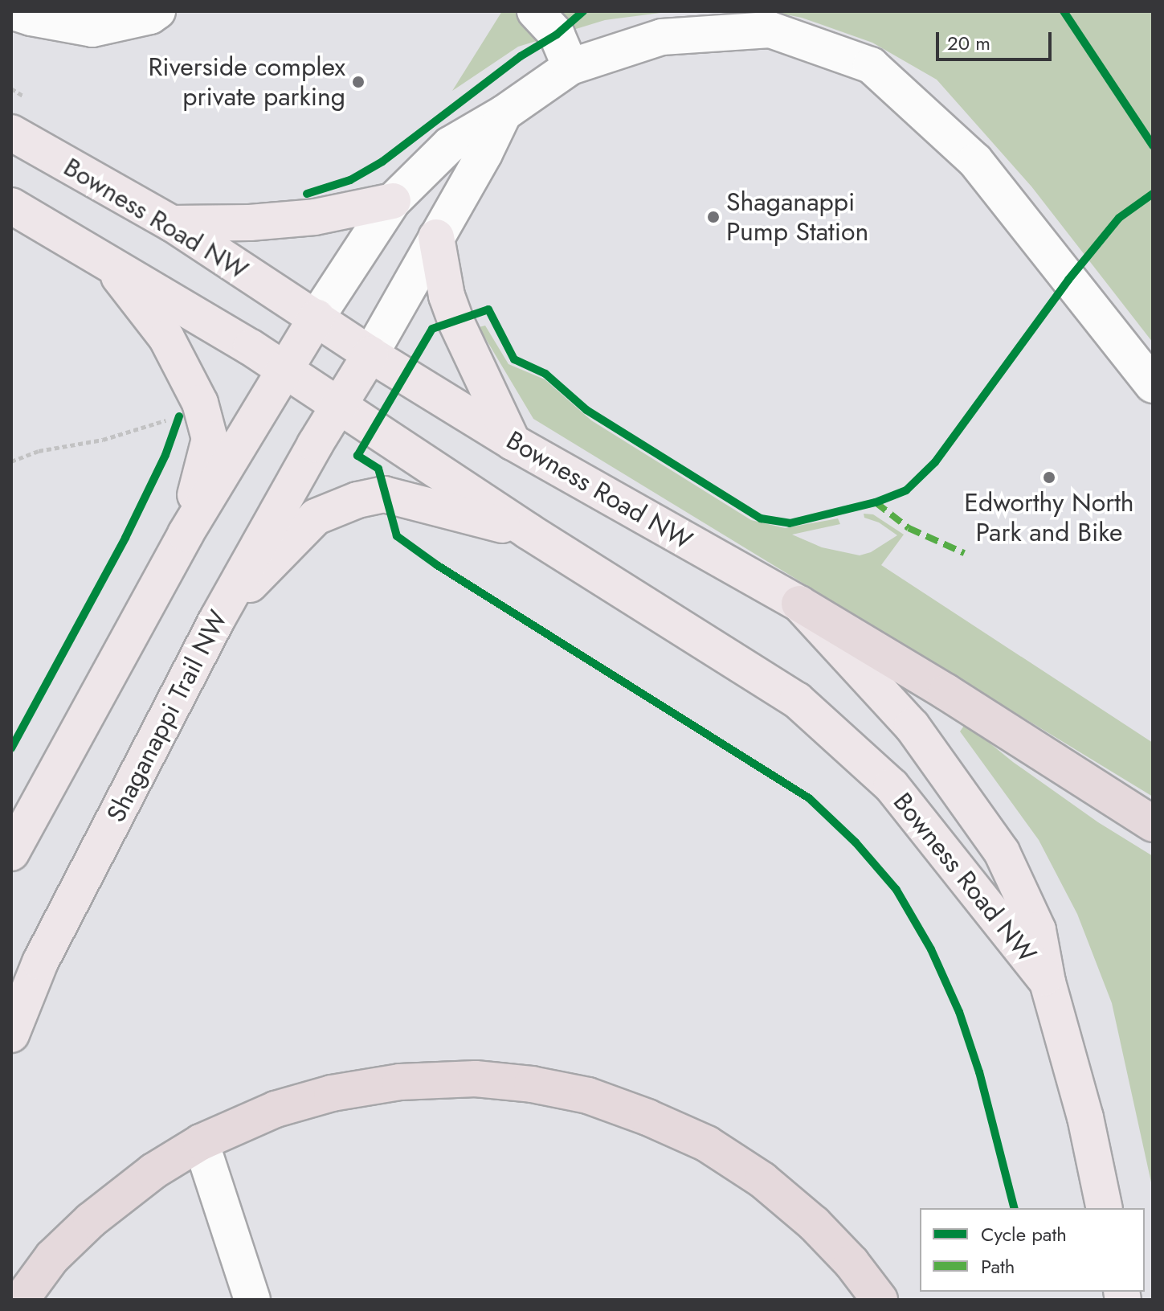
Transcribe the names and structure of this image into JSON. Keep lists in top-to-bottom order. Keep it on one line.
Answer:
{"streets":{"main road":["Bowness Road NW","Shaganappi Trail NW"]},"crossings":[["Bowness Road NW","Shaganappi Trail NW"]],"places":["Riverside complex private parking","Shaganappi Pump Station","Edworthy North Park and Bike"],"legend":["Cycle path","Path"],"scale_bar":"20 m"}
